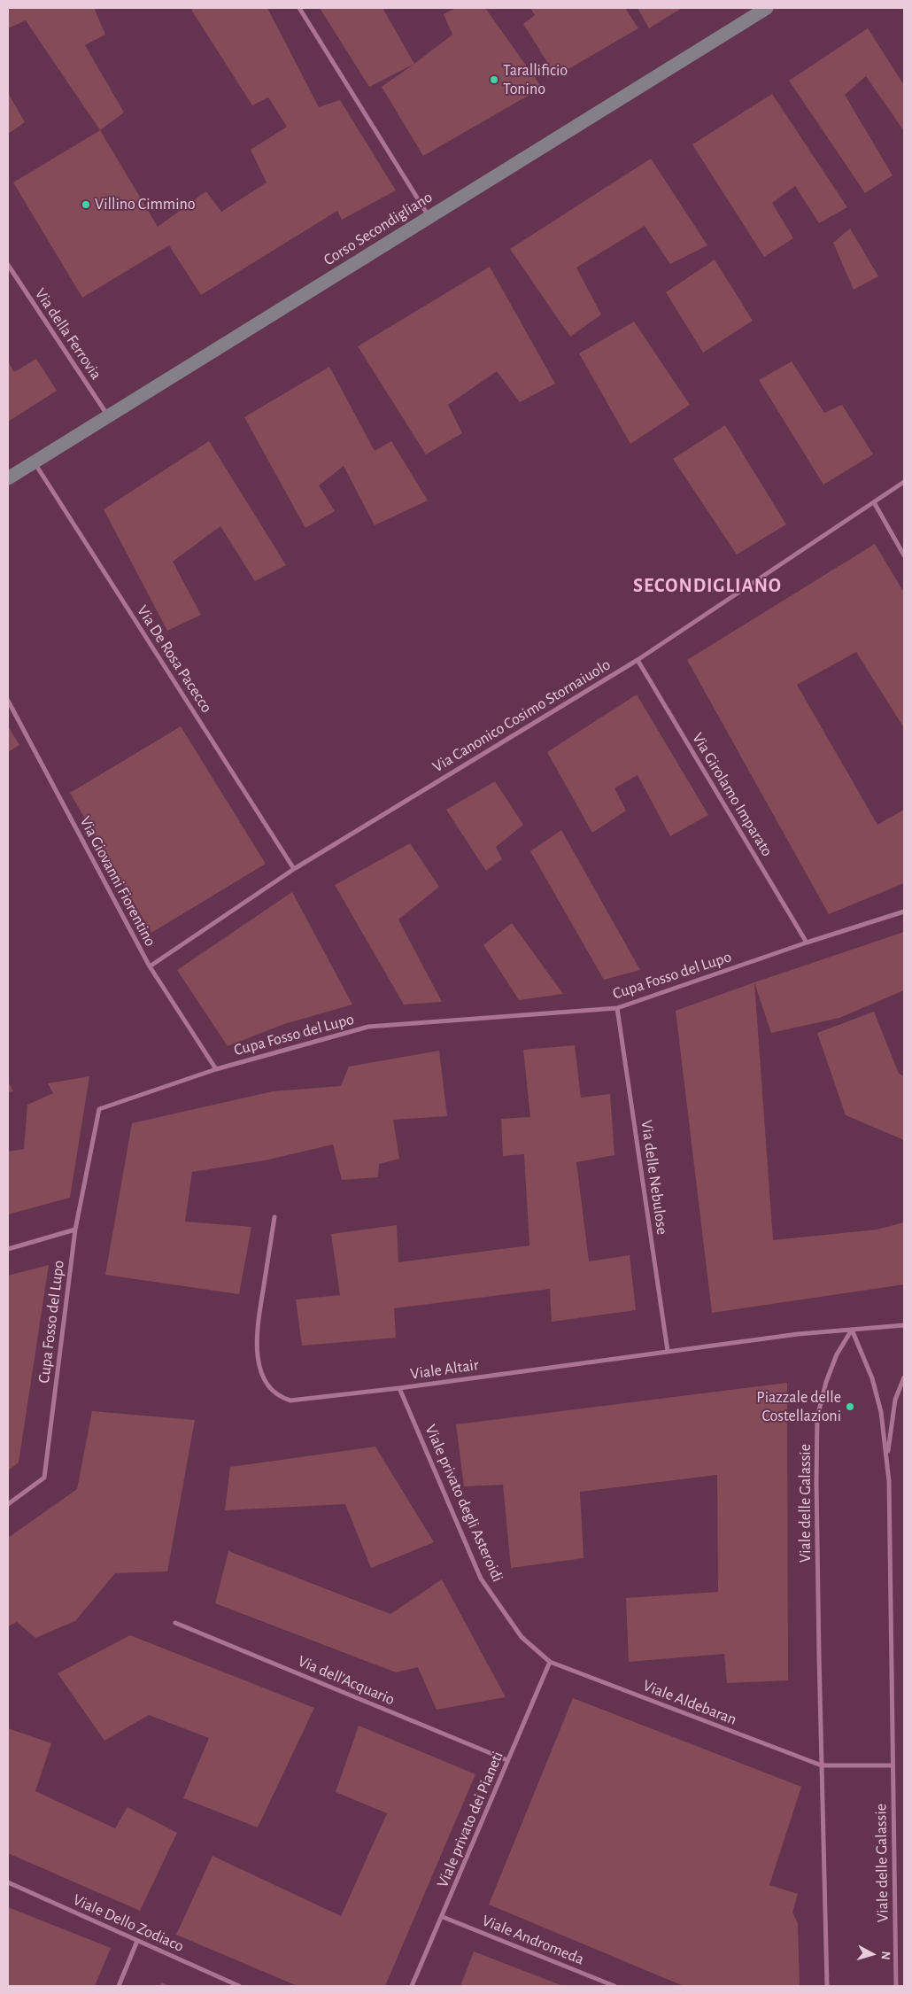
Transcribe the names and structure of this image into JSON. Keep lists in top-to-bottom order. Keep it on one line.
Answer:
{"streets":{"main road":["Corso Secondigliano"],"street":["Via della Ferrovia","Via De Rosa Pacecco","Via Canonico Cosimo Stornaiuolo","Via Girolamo Imparato","Via Giovanni Fiorentino","Cupa Fosso del Lupo","Via delle Nebulose","Viale Altair","Viale privato degli Asteroidi","Viale delle Galassie","Via dell'Acquario","Viale Aldebaran","Viale privato dei Pianeti","Viale Dello Zodiaco","Viale Andromeda"]},"crossings":[["Corso Secondigliano","Via della Ferrovia"],["Corso Secondigliano","Via De Rosa Pacecco"],["Via De Rosa Pacecco","Via Canonico Cosimo Stornaiuolo"],["Via Canonico Cosimo Stornaiuolo","Via Girolamo Imparato"],["Via Canonico Cosimo Stornaiuolo","Via Giovanni Fiorentino"],["Via Girolamo Imparato","Cupa Fosso del Lupo"],["Via Giovanni Fiorentino","Cupa Fosso del Lupo"],["Cupa Fosso del Lupo","Via delle Nebulose"],["Via delle Nebulose","Viale Altair"],["Viale Altair","Viale privato degli Asteroidi"],["Viale Altair","Viale delle Galassie"],["Viale privato degli Asteroidi","Viale Aldebaran"],["Viale privato degli Asteroidi","Viale privato dei Pianeti"],["Viale delle Galassie","Viale Aldebaran"],["Via dell'Acquario","Viale privato dei Pianeti"],["Viale Aldebaran","Viale privato dei Pianeti"],["Viale privato dei Pianeti","Viale Andromeda"]],"districts":["SECONDIGLIANO"],"places":["Tarallificio Tonino","Villino Cimmino","Piazzale delle Costellazioni"],"north":"right"}
